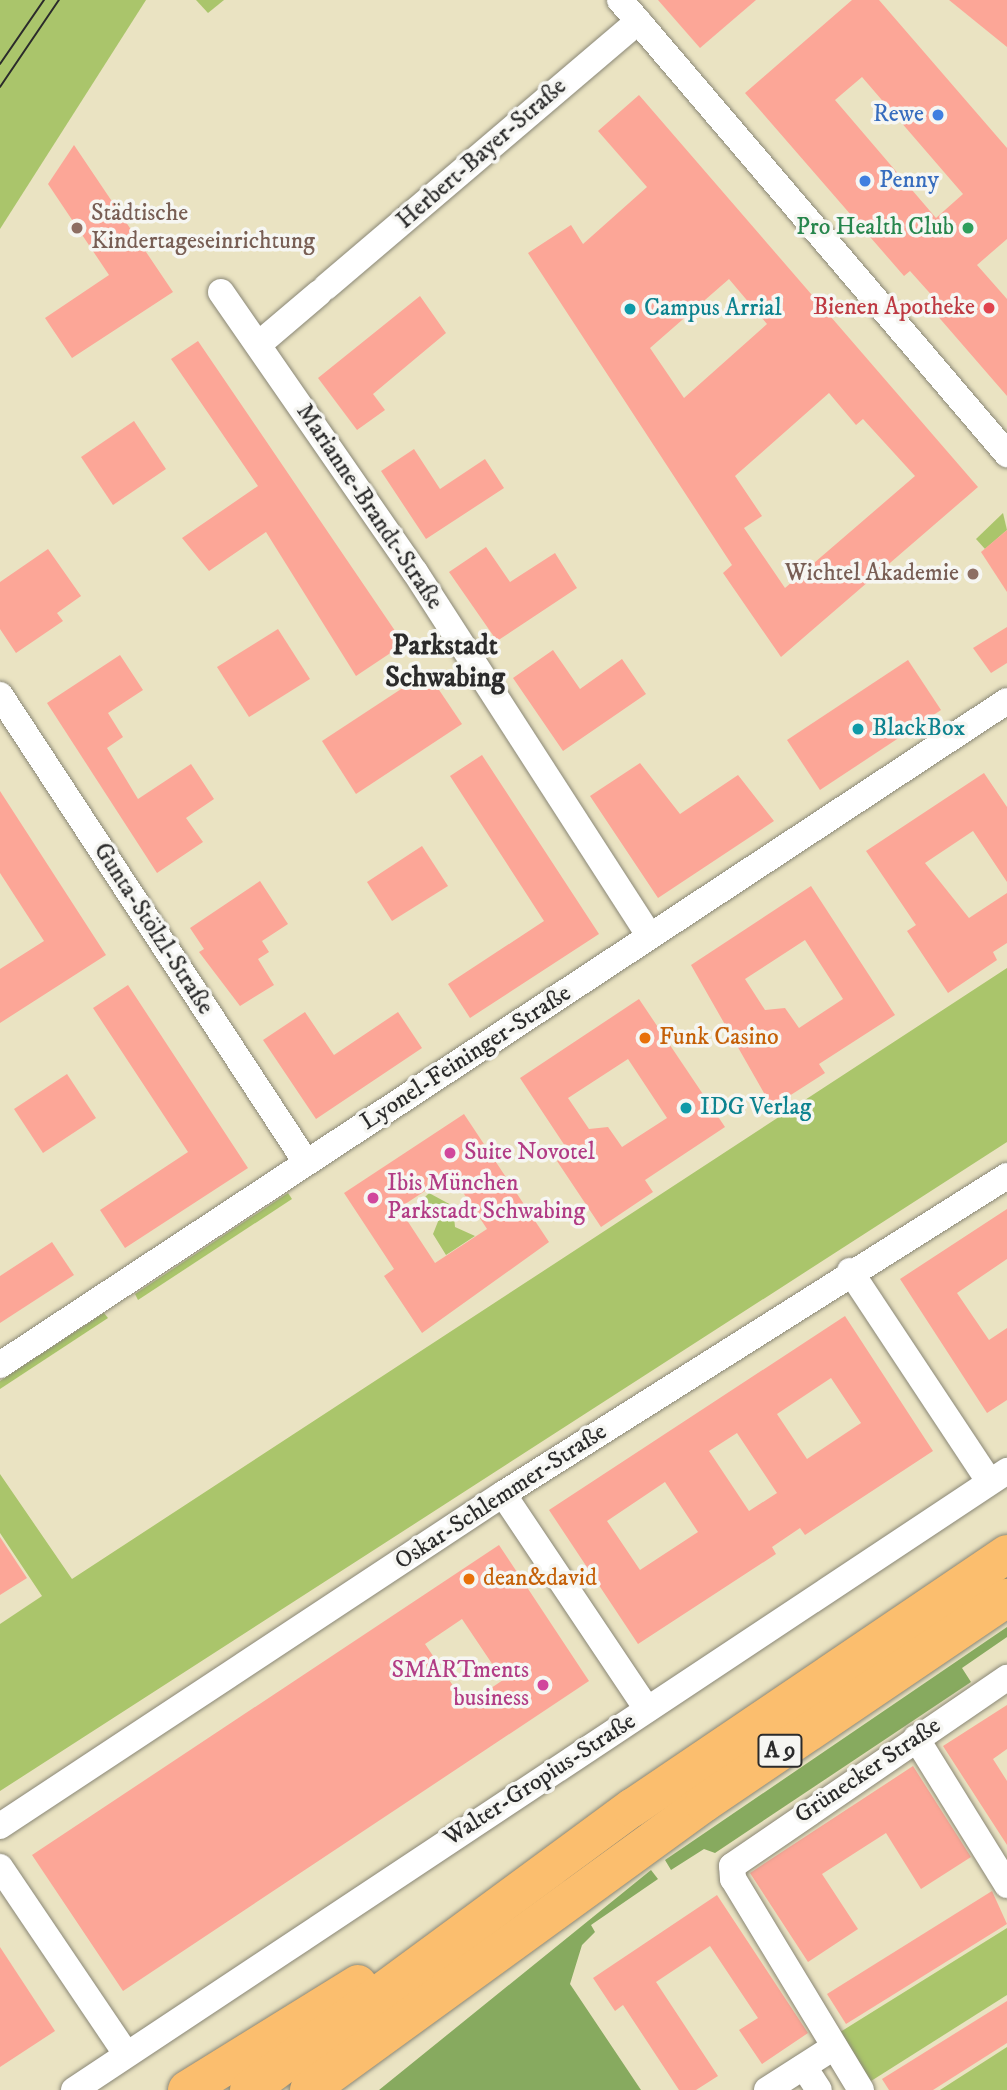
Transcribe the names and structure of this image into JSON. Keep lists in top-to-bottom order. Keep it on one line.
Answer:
{"streets":{"highway":["A 9"],"street":["Herbert-Bayer-Straße","Marianne-Brandt-Straße","Gunta-Stölzl-Straße","Lyonel-Feininger-Straße","Oskar-Schlemmer-Straße","Grünecker Straße","Walter-Gropius-Straße"]},"crossings":[["Herbert-Bayer-Straße","Marianne-Brandt-Straße"],["Marianne-Brandt-Straße","Lyonel-Feininger-Straße"],["Gunta-Stölzl-Straße","Lyonel-Feininger-Straße"]],"districts":["Parkstadt Schwabing"],"places":["Rewe","Penny","Städtische Kindertageseinrichtung","Pro Health Club","Bienen Apotheke","Campus Arrial","Wichtel Akademie","BlackBox","Funk Casino","IDG Verlag","Suite Novotel","Ibis München Parkstadt Schwabing","dean&david","SMARTments business"]}
